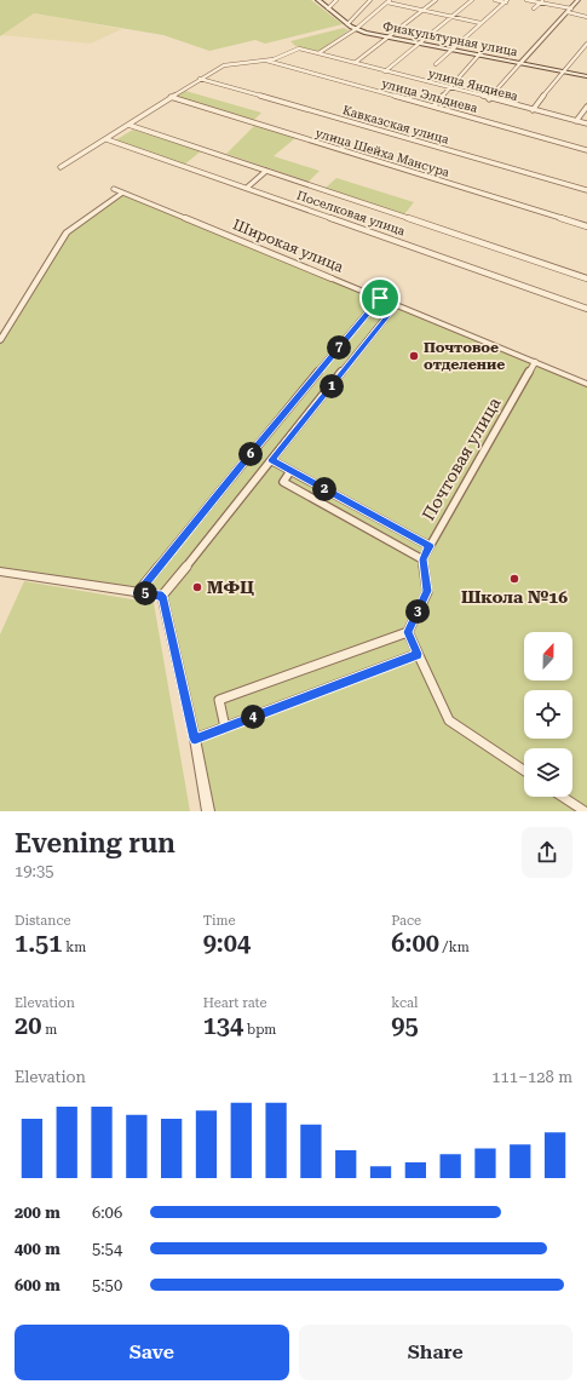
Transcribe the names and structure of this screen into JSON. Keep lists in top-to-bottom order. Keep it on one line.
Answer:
{"streets":{"main road":["Физкультурная улица"],"street":["улица Яндиева","улица Эльдиева","Кавказская улица","улица Шейха Мансура","Поселковая улица","Широкая улица","Почтовая улица"]},"crossings":[["улица Яндиева","улица Эльдиева"],["Широкая улица","Почтовая улица"]],"places":["Почтовое отделение","Школа №16","МФЦ"],"north":"top","page":{"pins":["7","1","6","2","5","3","4"],"heading":["Evening run","19:35"],"stats":[["Distance","1.51 km"],["Time","9:04"],["Pace","6:00 /km"],["Elevation","20 m"],["Heart rate","134 bpm"],["kcal","95"]],"chart":["Elevation","111–128 m"],"list":[{"name":"200 m","note":"6:06"},{"name":"400 m","note":"5:54"},{"name":"600 m","note":"5:50"}],"buttons":["Save","Share"]}}
